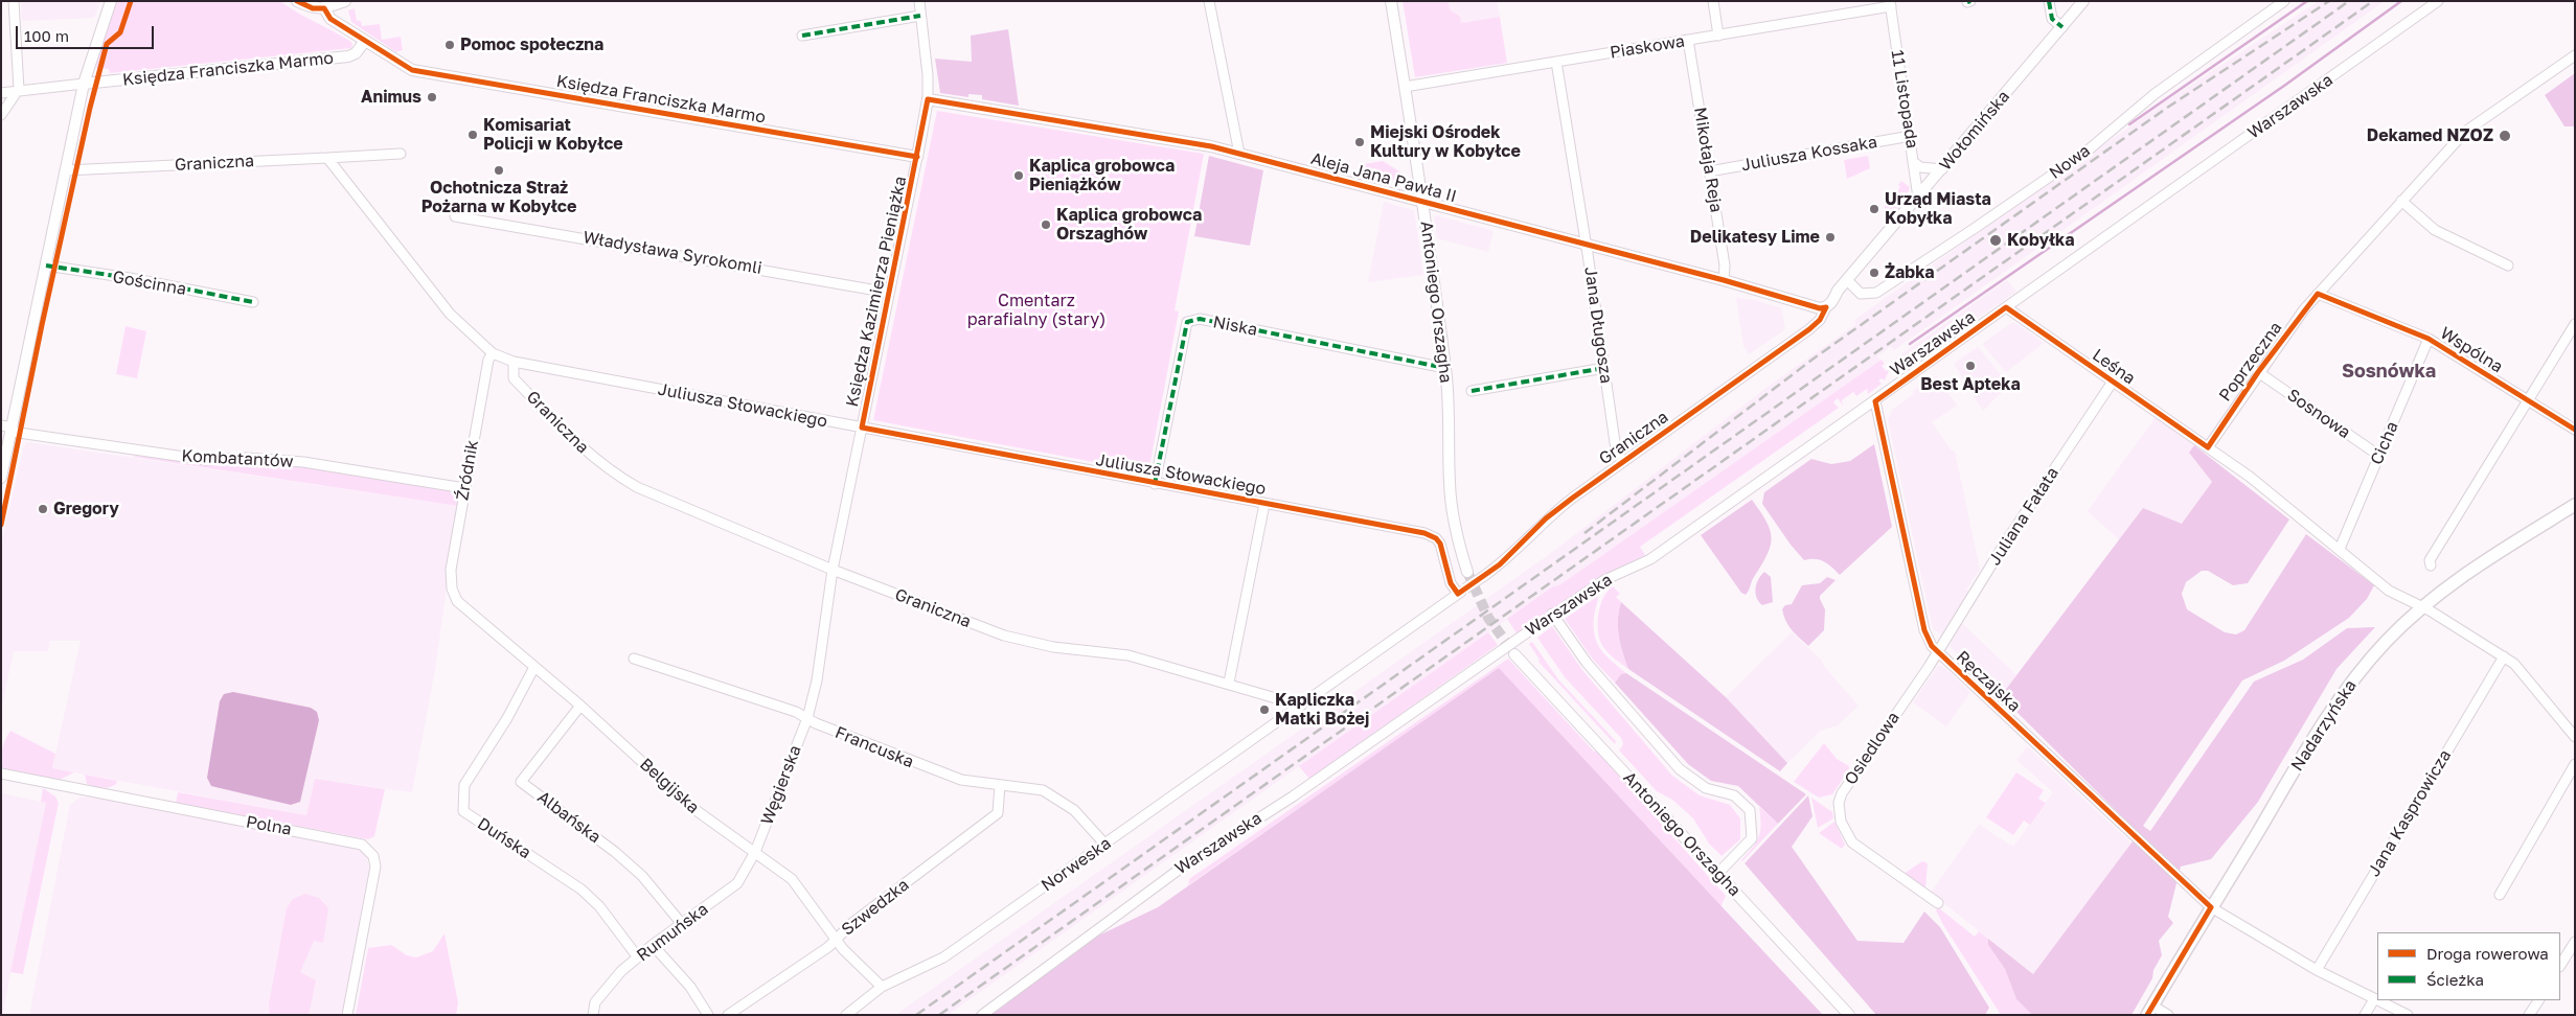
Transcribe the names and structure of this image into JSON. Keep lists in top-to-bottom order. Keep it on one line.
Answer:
{"streets":{"main road":["Nadarzyńska"],"street":["Piaskowa","Księdza Franciszka Marmo","11 Listopada","Warszawska","Wołomińska","Juliusza Kossaka","Mikołaja Reja","Nowa","Graniczna","Aleja Jana Pawła II","Władysława Syrokomli","Gościnna","Księdza Kazimierza Pieniążka","Antoniego Orszagha","Jana Długosza","Niska","Wspólna","Poprzeczna","Leśna","Juliusza Słowackiego","Sosnowa","Cicha","Kombatantów","Źródnik","Juliana Fałata","Ręczajska","Francuska","Osiedlowa","Węgierska","Belgijska","Jana Kasprowicza","Albańska","Polna","Duńska","Norweska","Szwedzka","Rumuńska"]},"crossings":[["Piaskowa","11 Listopada"],["Piaskowa","Mikołaja Reja"],["Piaskowa","Antoniego Orszagha"],["Piaskowa","Jana Długosza"],["Księdza Franciszka Marmo","Księdza Kazimierza Pieniążka"],["11 Listopada","Wołomińska"],["11 Listopada","Juliusza Kossaka"],["Warszawska","Leśna"],["Warszawska","Ręczajska"],["Wołomińska","Nowa"],["Wołomińska","Graniczna"],["Wołomińska","Aleja Jana Pawła II"],["Juliusza Kossaka","Mikołaja Reja"],["Mikołaja Reja","Aleja Jana Pawła II"],["Graniczna","Aleja Jana Pawła II"],["Graniczna","Księdza Kazimierza Pieniążka"],["Graniczna","Jana Długosza"],["Graniczna","Juliusza Słowackiego"],["Graniczna","Norweska"],["Aleja Jana Pawła II","Księdza Kazimierza Pieniążka"],["Aleja Jana Pawła II","Antoniego Orszagha"],["Aleja Jana Pawła II","Jana Długosza"],["Władysława Syrokomli","Księdza Kazimierza Pieniążka"],["Księdza Kazimierza Pieniążka","Juliusza Słowackiego"],["Księdza Kazimierza Pieniążka","Francuska"],["Księdza Kazimierza Pieniążka","Węgierska"],["Antoniego Orszagha","Niska"],["Niska","Juliusza Słowackiego"],["Wspólna","Poprzeczna"],["Wspólna","Cicha"],["Poprzeczna","Leśna"],["Poprzeczna","Sosnowa"],["Leśna","Cicha"],["Leśna","Juliana Fałata"],["Leśna","Nadarzyńska"],["Leśna","Jana Kasprowicza"],["Sosnowa","Cicha"],["Kombatantów","Źródnik"],["Źródnik","Belgijska"],["Juliana Fałata","Ręczajska"],["Juliana Fałata","Osiedlowa"],["Ręczajska","Nadarzyńska"],["Ręczajska","Osiedlowa"],["Ręczajska","Jana Kasprowicza"],["Francuska","Węgierska"],["Francuska","Norweska"],["Francuska","Szwedzka"],["Węgierska","Belgijska"],["Węgierska","Rumuńska"],["Belgijska","Albańska"],["Belgijska","Duńska"],["Belgijska","Norweska"],["Belgijska","Szwedzka"],["Belgijska","Rumuńska"],["Albańska","Rumuńska"],["Duńska","Rumuńska"]],"districts":["Sosnówka"],"parks":["Cmentarz parafialny (stary)"],"places":["Pomoc społeczna","Animus","Komisariat Policji w Kobyłce","Dekamed NZOZ","Miejski Ośrodek Kultury w Kobyłce","Ochotnicza Straż Pożarna w Kobyłce","Kaplica grobowca Pieniążków","Urząd Miasta Kobyłka","Kaplica grobowca Orszaghów","Delikatesy Lime","Kobyłka","Żabka","Best Apteka","Gregory","Kapliczka Matki Bożej"],"legend":["Droga rowerowa","Ścieżka"],"scale_bar":"100 m"}
